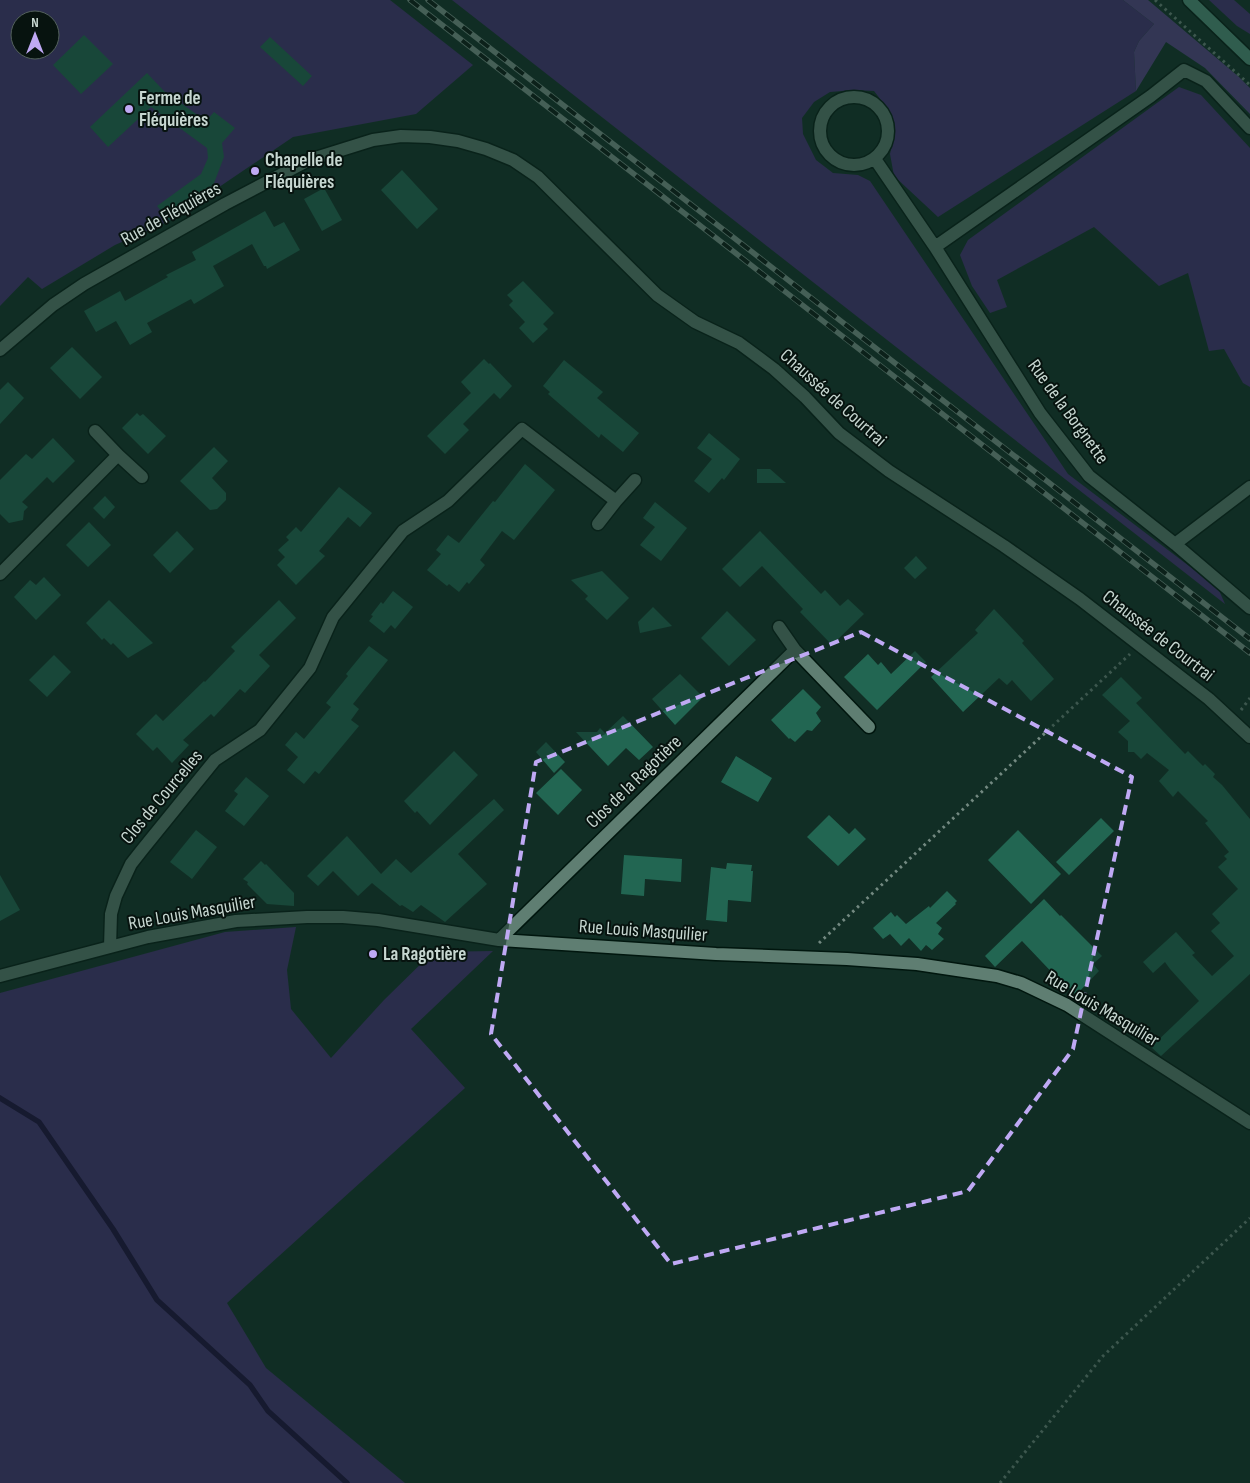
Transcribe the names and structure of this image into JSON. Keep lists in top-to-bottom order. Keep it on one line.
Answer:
{"streets":{"street":["Rue de Fléquières","Chaussée de Courtrai","Rue de la Borgnette","Clos de la Ragotière","Clos de Courcelles","Rue Louis Masquilier"]},"crossings":[["Rue de Fléquières","Chaussée de Courtrai"],["Clos de la Ragotière","Rue Louis Masquilier"],["Clos de Courcelles","Rue Louis Masquilier"]],"places":["Ferme de Fléquières","Chapelle de Fléquières","La Ragotière"],"north":"top"}
